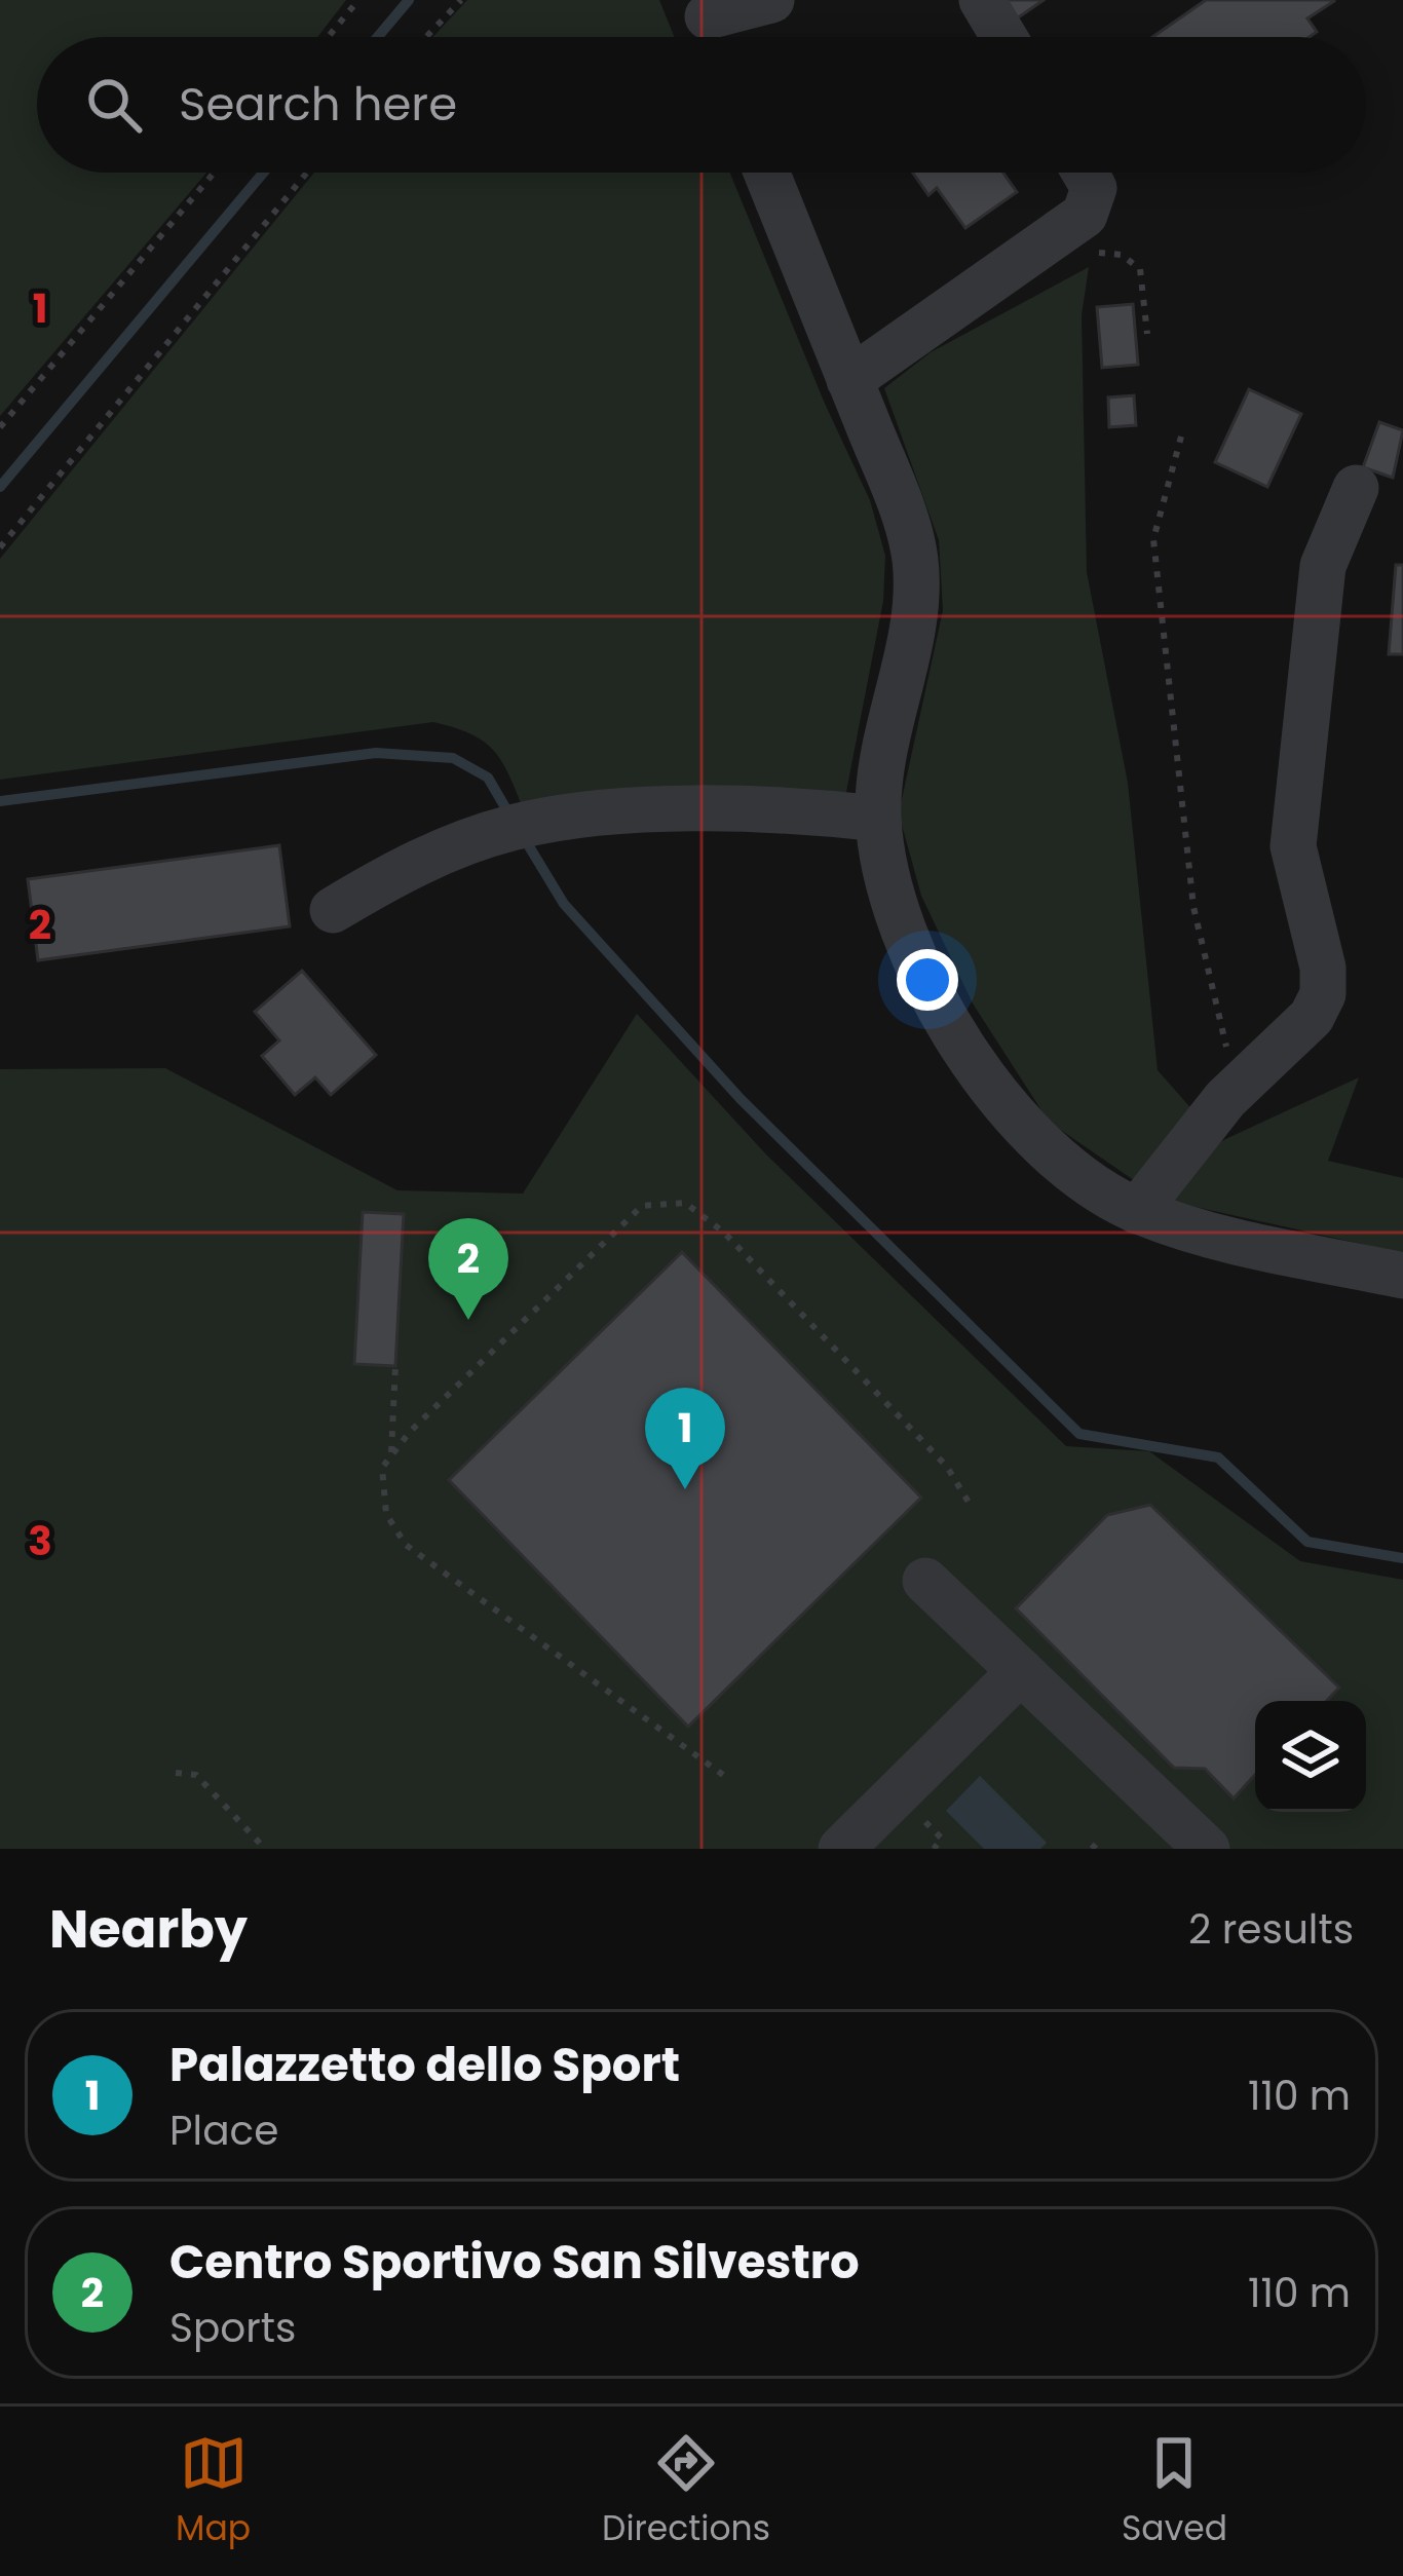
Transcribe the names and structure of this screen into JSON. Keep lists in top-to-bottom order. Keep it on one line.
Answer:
{"page":{"search":"Search here","pins":["2","1"],"heading":["Nearby","2 results"],"list":[{"mark":"1","name":"Palazzetto dello Sport","note":"Place","value":"110 m"},{"mark":"2","name":"Centro Sportivo San Silvestro","note":"Sports","value":"110 m"}],"nav":["Map","Directions","Saved"]},"grid":{"rows":["1","2","3"]}}
